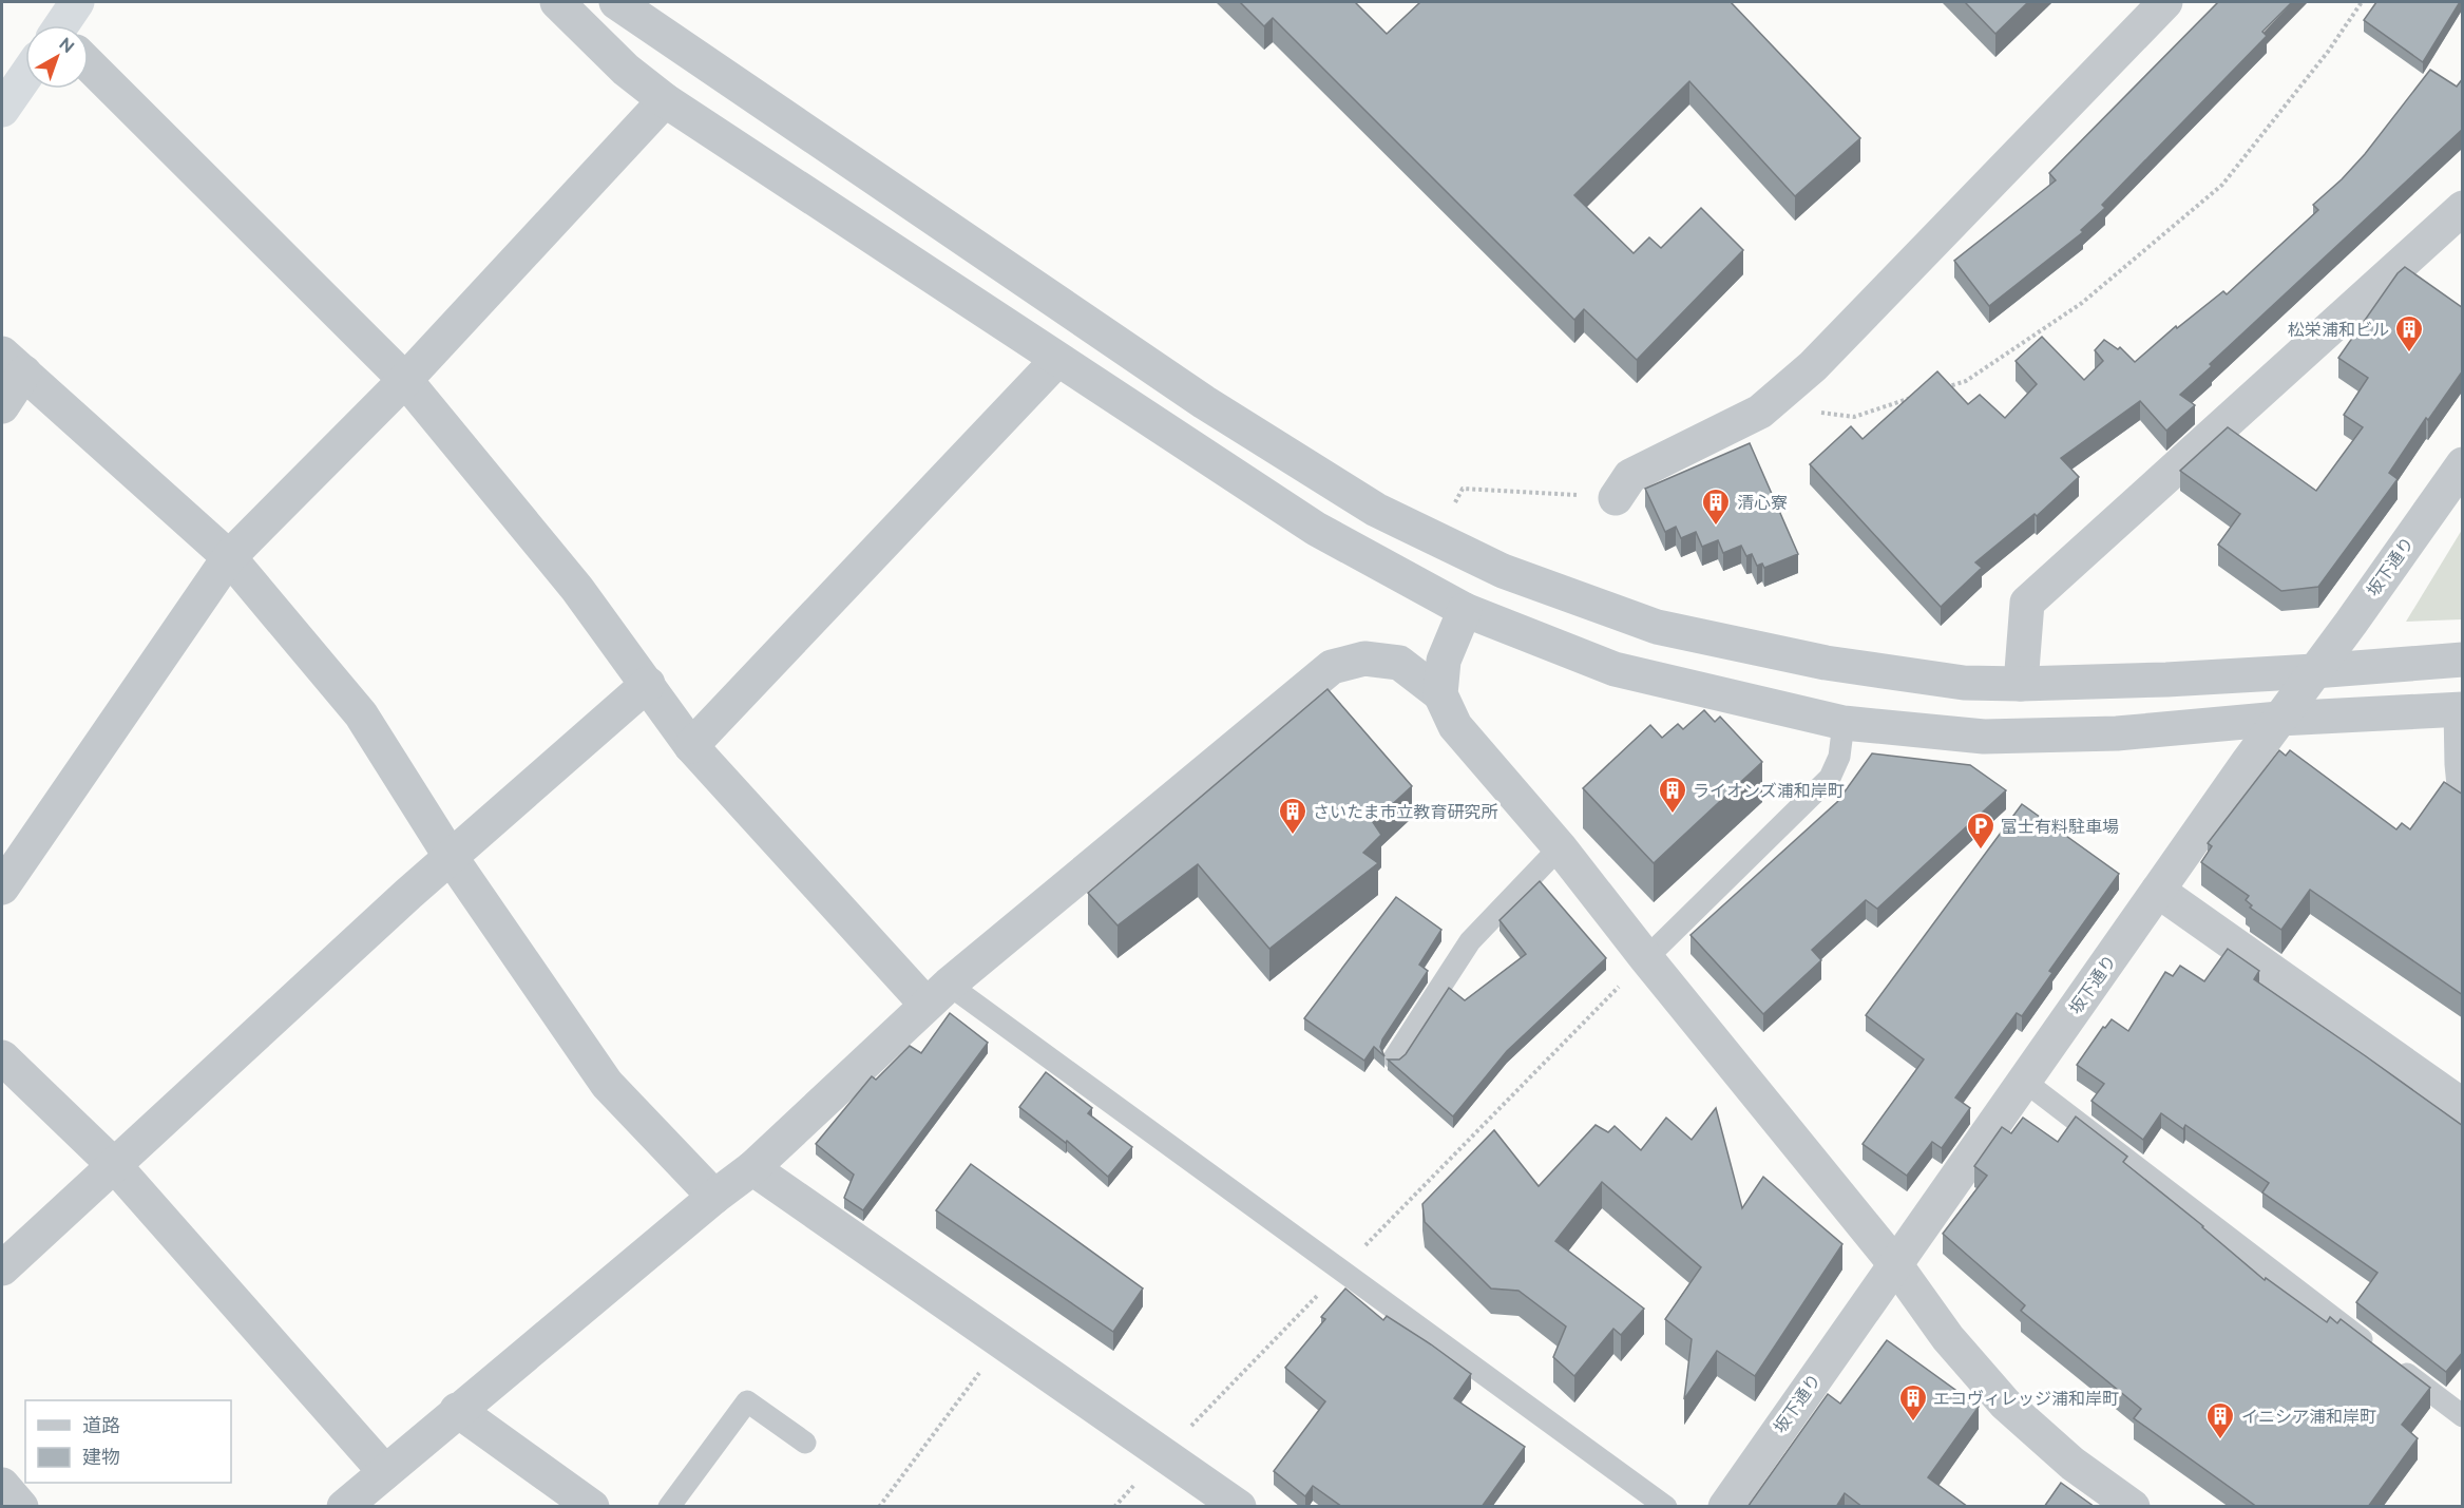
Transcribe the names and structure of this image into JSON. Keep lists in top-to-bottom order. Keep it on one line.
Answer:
{"streets":{"street":["坂下通り"]},"places":{"building":["松栄浦和ビル","清心寮","ライオンズ浦和岸町","さいたま市立教育研究所","エコヴィレッジ浦和岸町","イニシア浦和岸町"],"parking":["富士有料駐車場"]},"legend":["道路","建物"],"north":"top right"}
